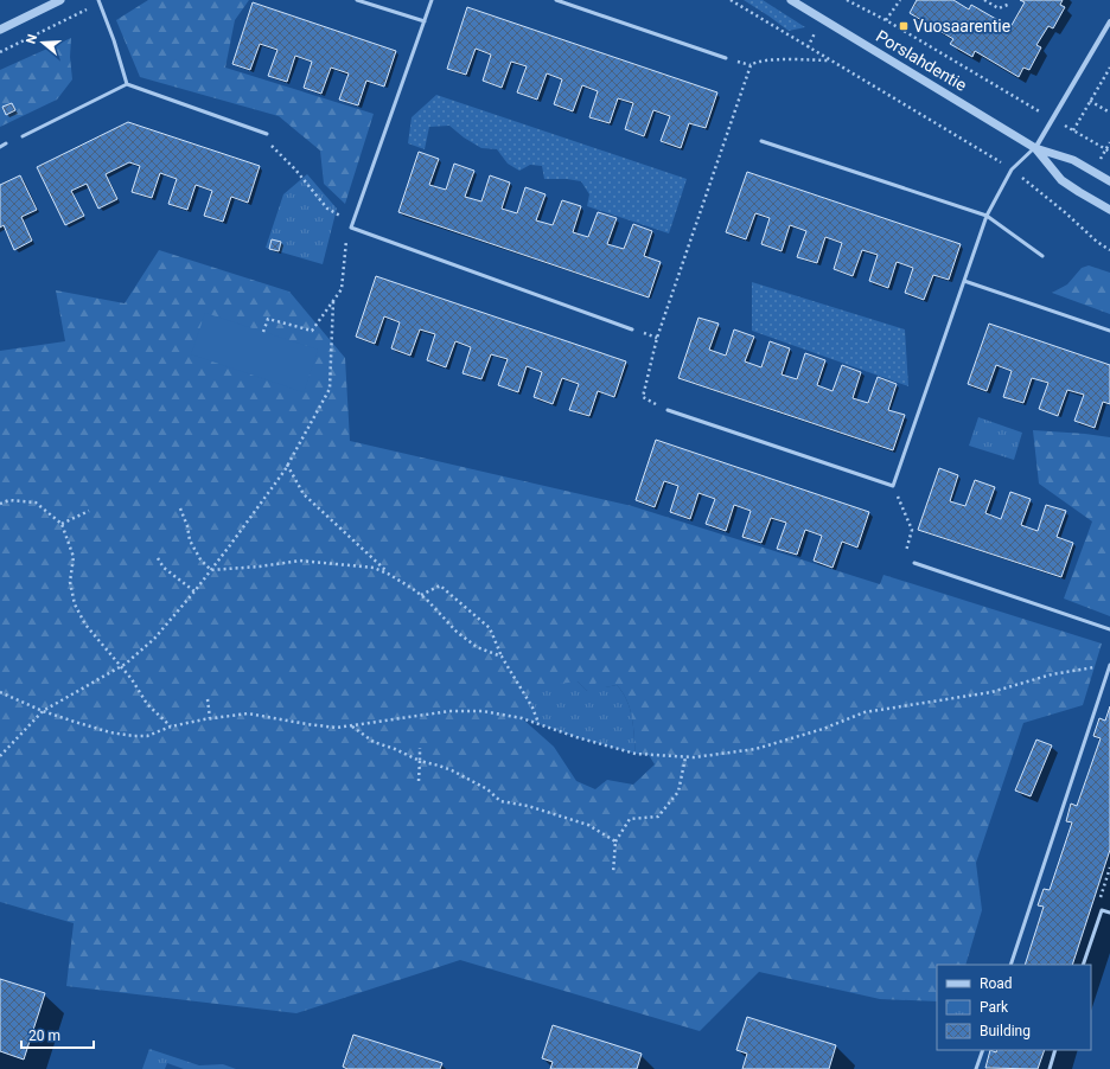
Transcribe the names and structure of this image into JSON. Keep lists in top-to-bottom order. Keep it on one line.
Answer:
{"streets":{"street":["Porslahdentie"]},"places":{"transit":["Vuosaarentie"]},"legend":["Road","Park","Building"],"scale_bar":"20 m","north":"left"}
